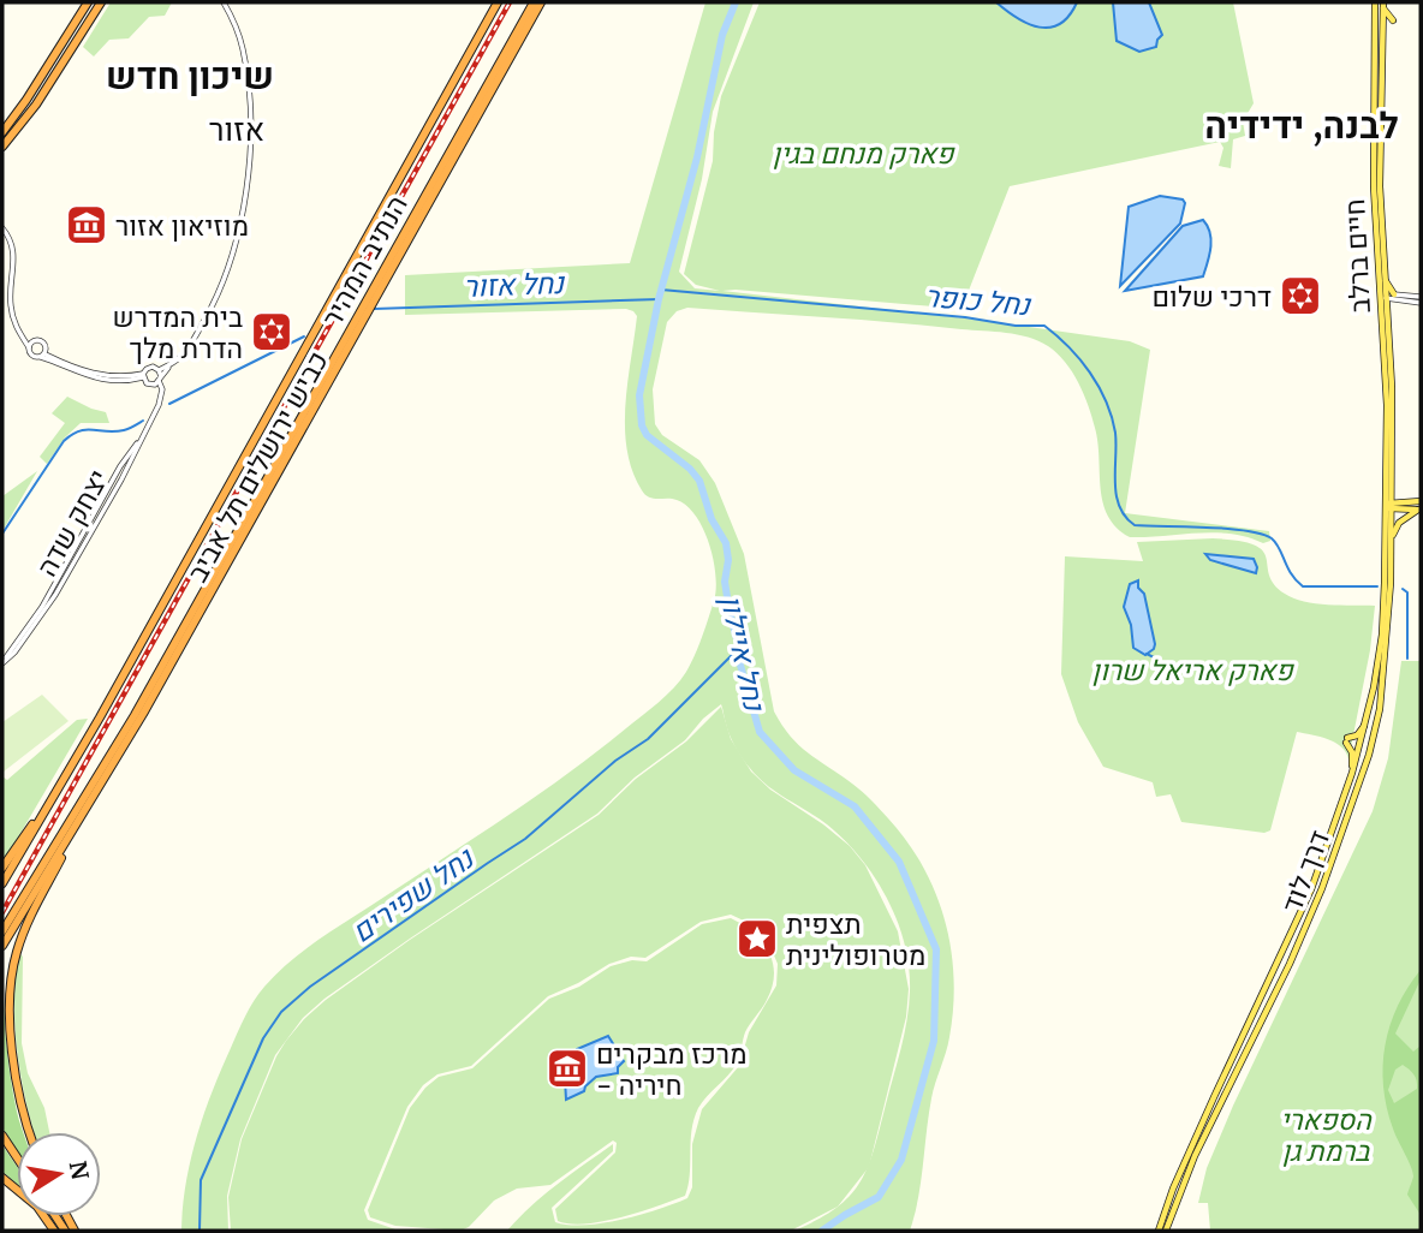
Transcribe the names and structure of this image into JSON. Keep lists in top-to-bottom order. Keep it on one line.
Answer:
{"streets":{"highway":["הנתיב המהיר","כביש ירושלים תל אביב"],"main road":["חיים ברלב","דרך לוד"],"street":["יצחק שדה"]},"crossings":[["חיים ברלב","דרך לוד"]],"districts":["שיכון חדש","לבנה, ידידיה","אזור"],"water":["נחל אזור","נחל כופר","נחל איילון","נחל שפירים"],"parks":["פארק מנחם בגין","פארק אריאל שרון","הספארי ברמת גן"],"places":{"museum":["מוזיאון אזור","מרכז מבקרים - חיריה"],"synagogue":["דרכי שלום","בית המדרש הדרת מלך"],"place":["תצפית מטרופולינית"]},"north":"right"}
